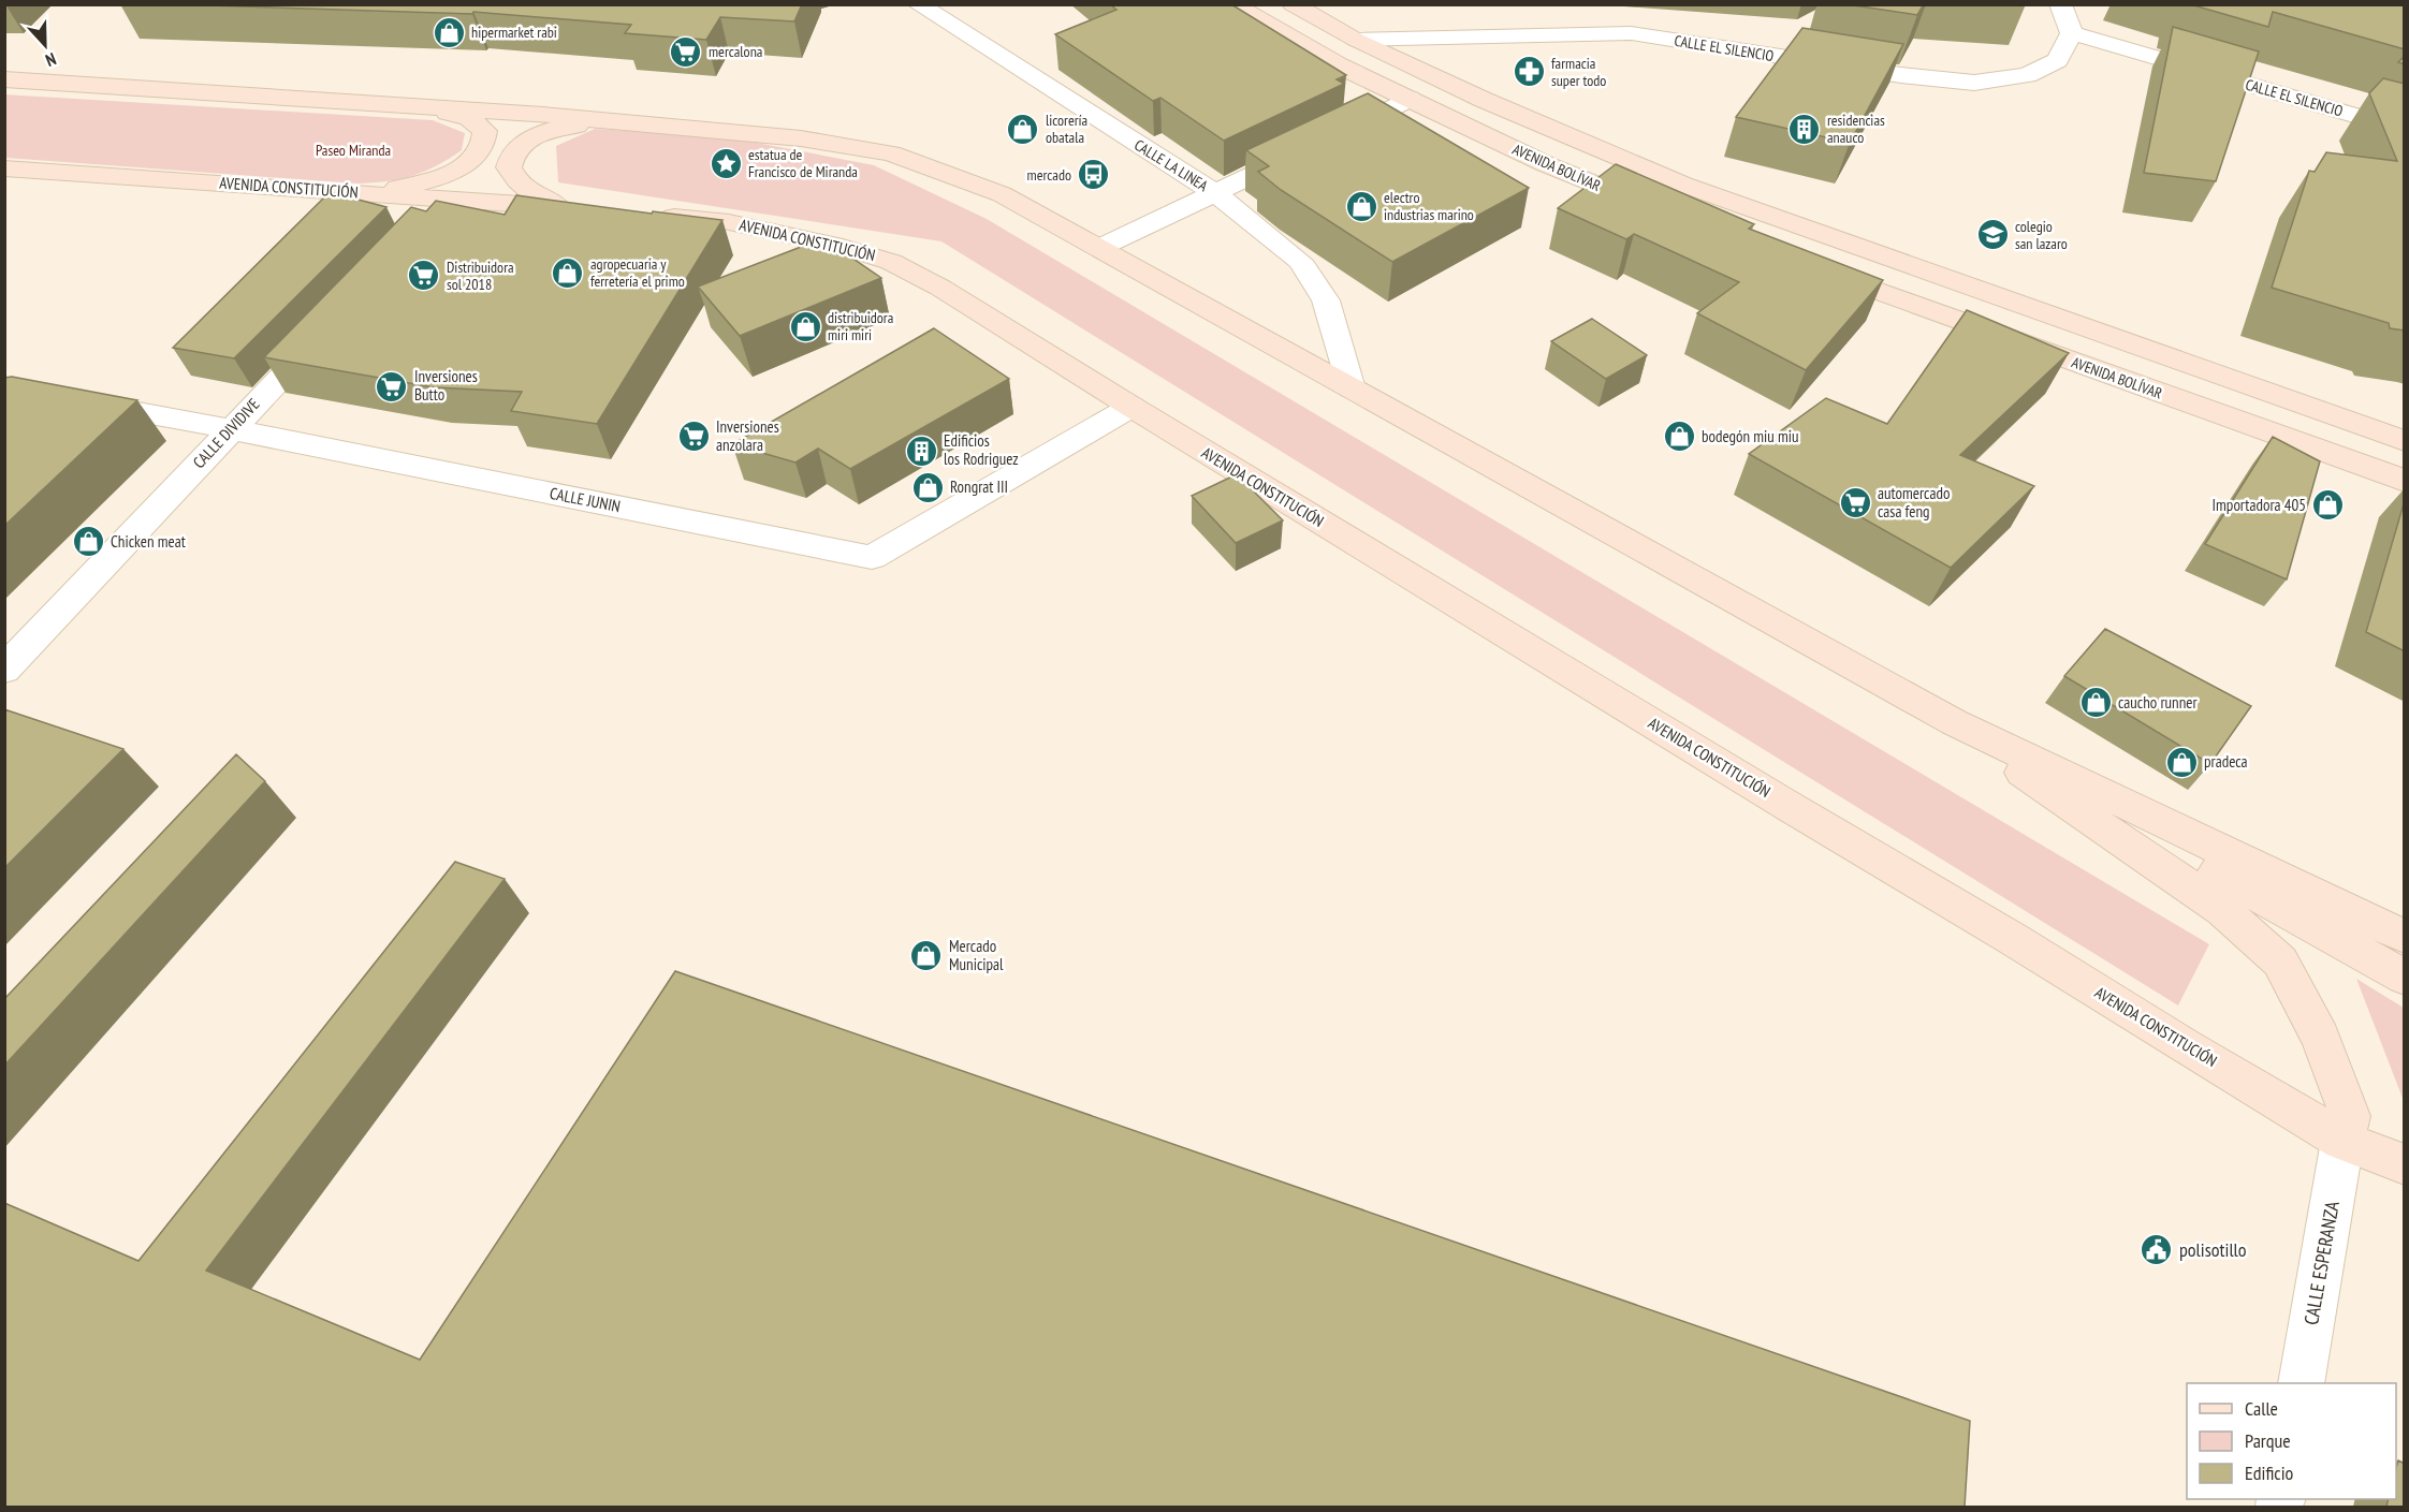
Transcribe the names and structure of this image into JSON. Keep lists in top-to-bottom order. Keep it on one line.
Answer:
{"streets":{"main road":["AVENIDA BOLÍVAR","AVENIDA CONSTITUCIÓN"],"street":["CALLE EL SILENCIO","CALLE LA LINEA","CALLE DIVIDIVE","CALLE JUNIN","CALLE ESPERANZA"]},"crossings":[["CALLE EL SILENCIO","AVENIDA BOLÍVAR"],["AVENIDA CONSTITUCIÓN","CALLE JUNIN"],["AVENIDA CONSTITUCIÓN","CALLE ESPERANZA"],["CALLE DIVIDIVE","CALLE JUNIN"]],"parks":["Paseo Miranda"],"places":{"shop":["hipermarket rabi","licorería obatala","electro industrias marino","agropecuaria y ferretería el primo","distribuidora miri miri","bodegón miu miu","Rongrat III","Importadora 405","Chicken meat","caucho runner","pradeca","Mercado Municipal"],"supermarket":["mercalona","Distribuidora sol 2018","Inversiones Butto","Inversiones anzolara","automercado casa feng"],"pharmacy":["farmacia super todo"],"building":["residencias anauco","Edificios los Rodriguez"],"place":["estatua de Francisco de Miranda"],"bus stop":["mercado"],"school or university":["colegio san lazaro"],"public building":["polisotillo"]},"legend":["Calle","Parque","Edificio"],"north":"bottom"}
